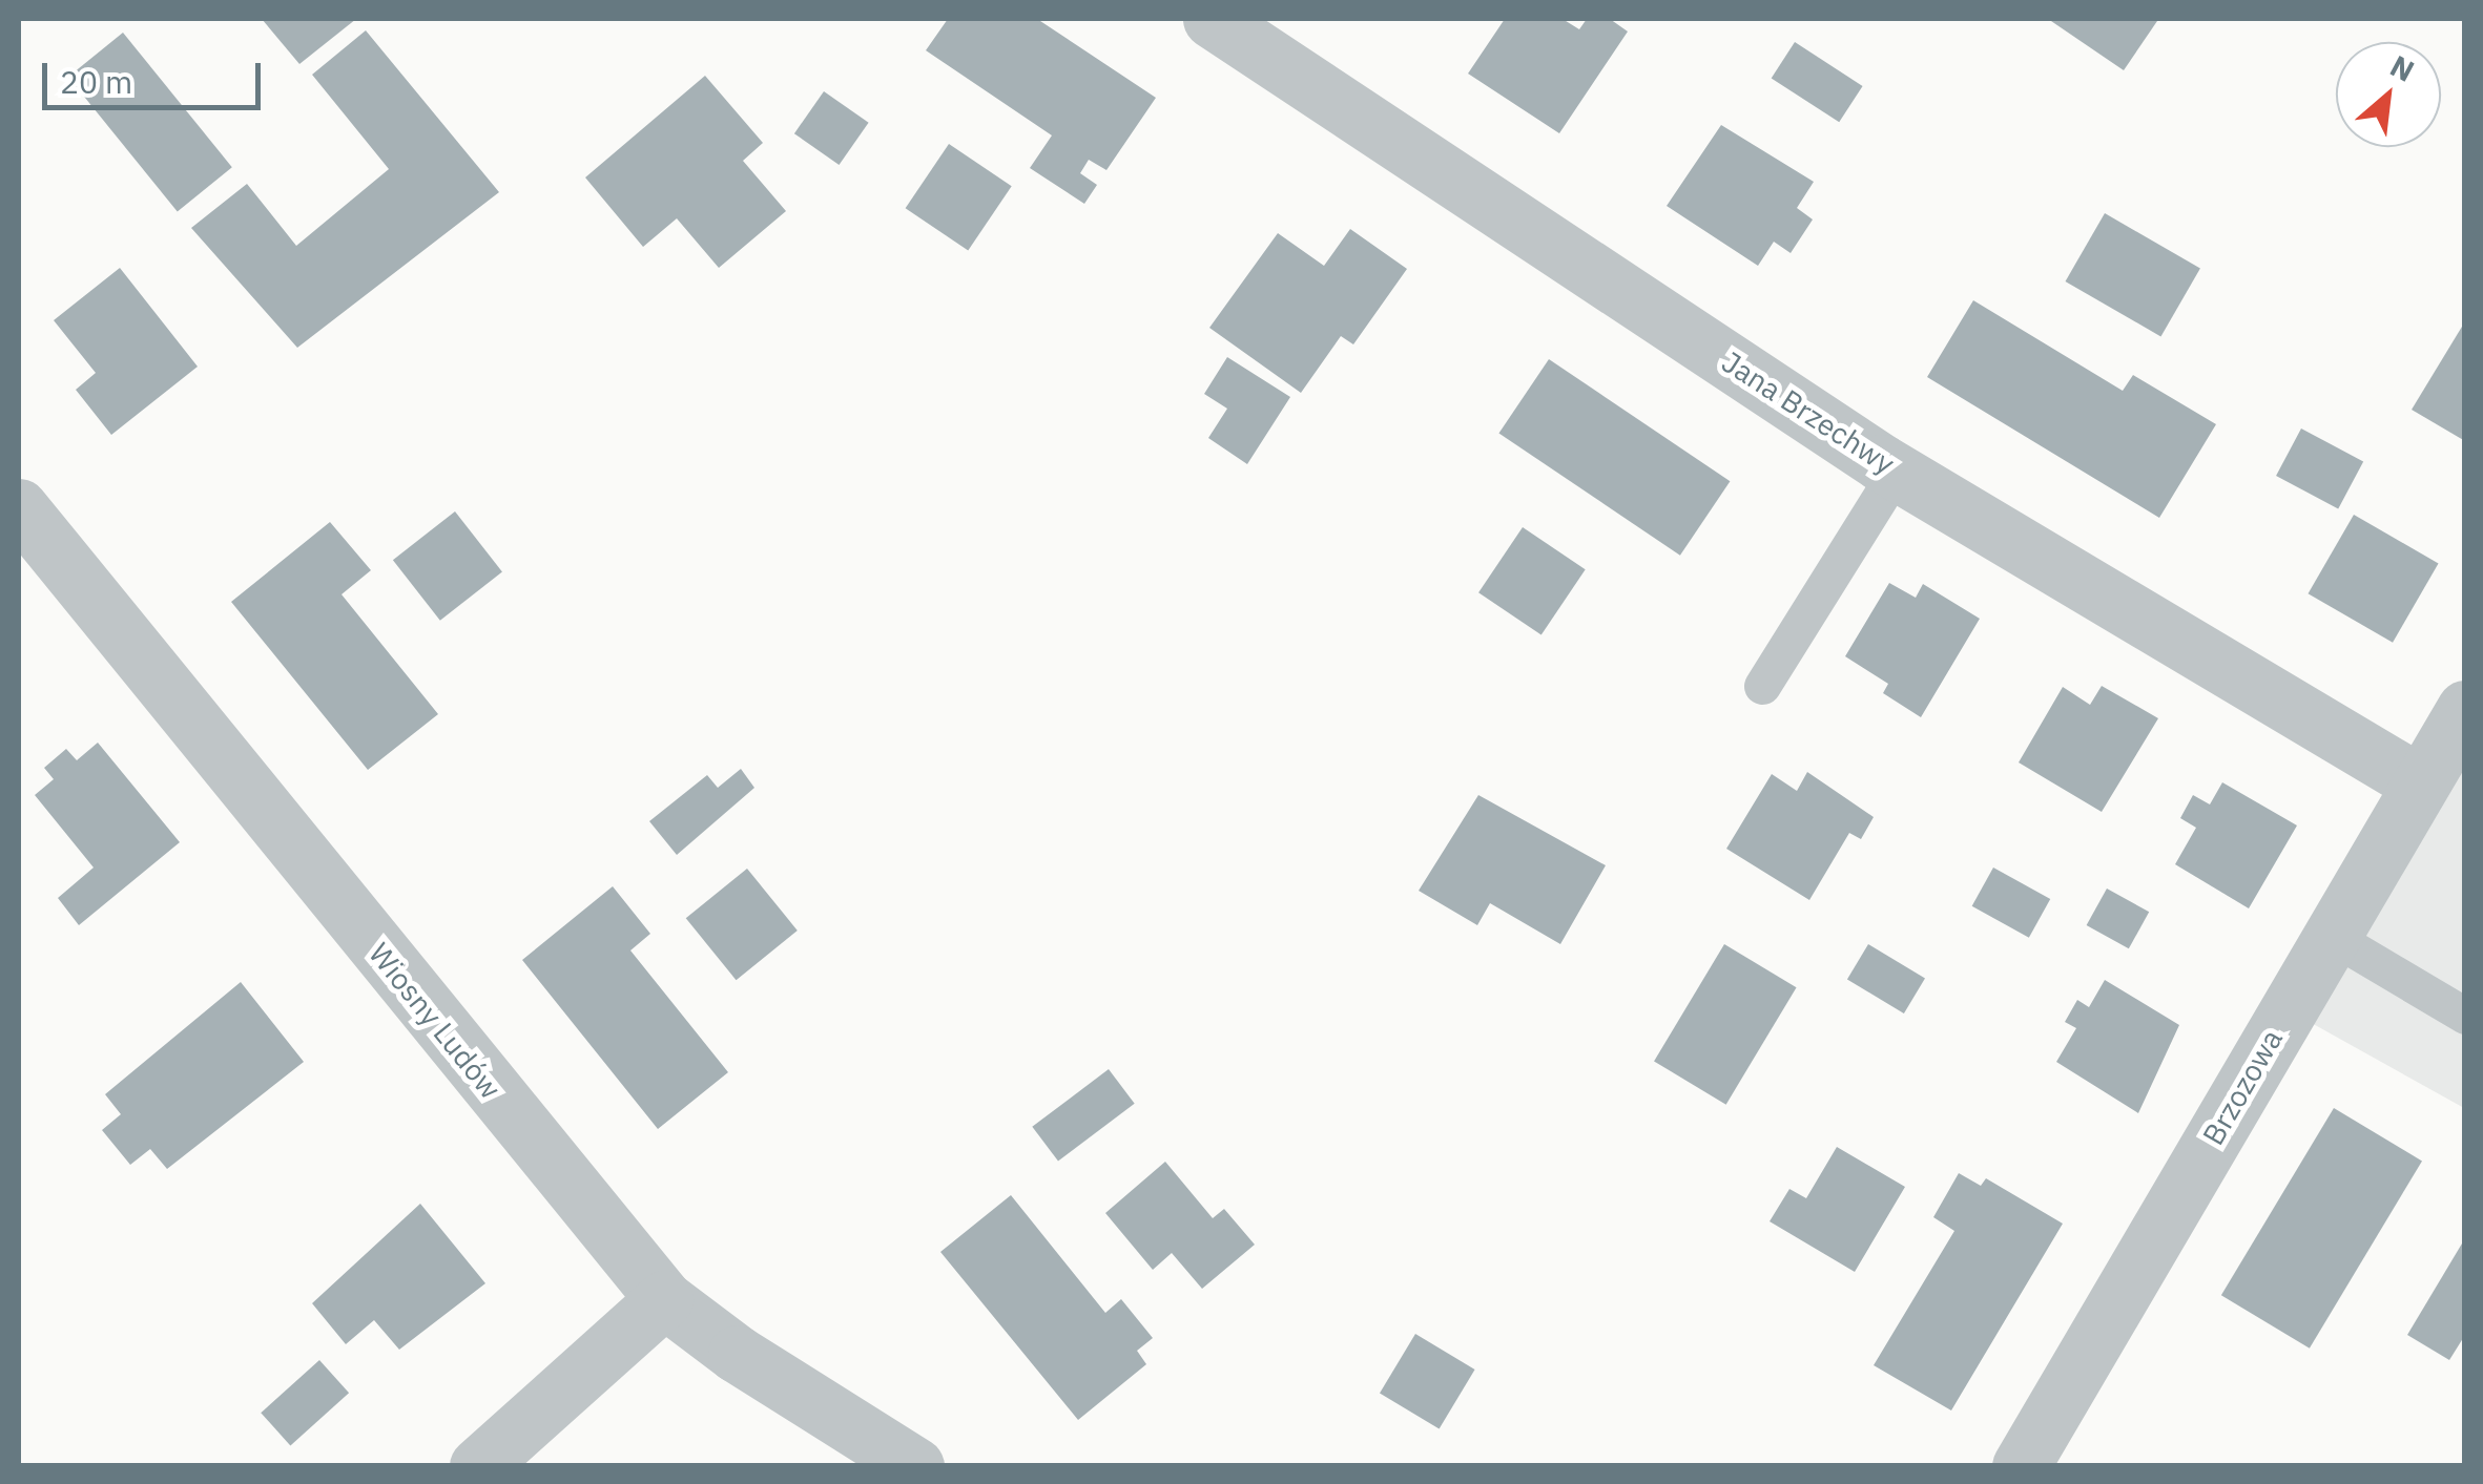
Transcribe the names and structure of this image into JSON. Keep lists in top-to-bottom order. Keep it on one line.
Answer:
{"streets":{"street":["Jana Brzechwy","Wiosny Ludów","Brzozowa"]},"crossings":[["Jana Brzechwy","Brzozowa"]],"scale_bar":"20 m","north":"top right"}
